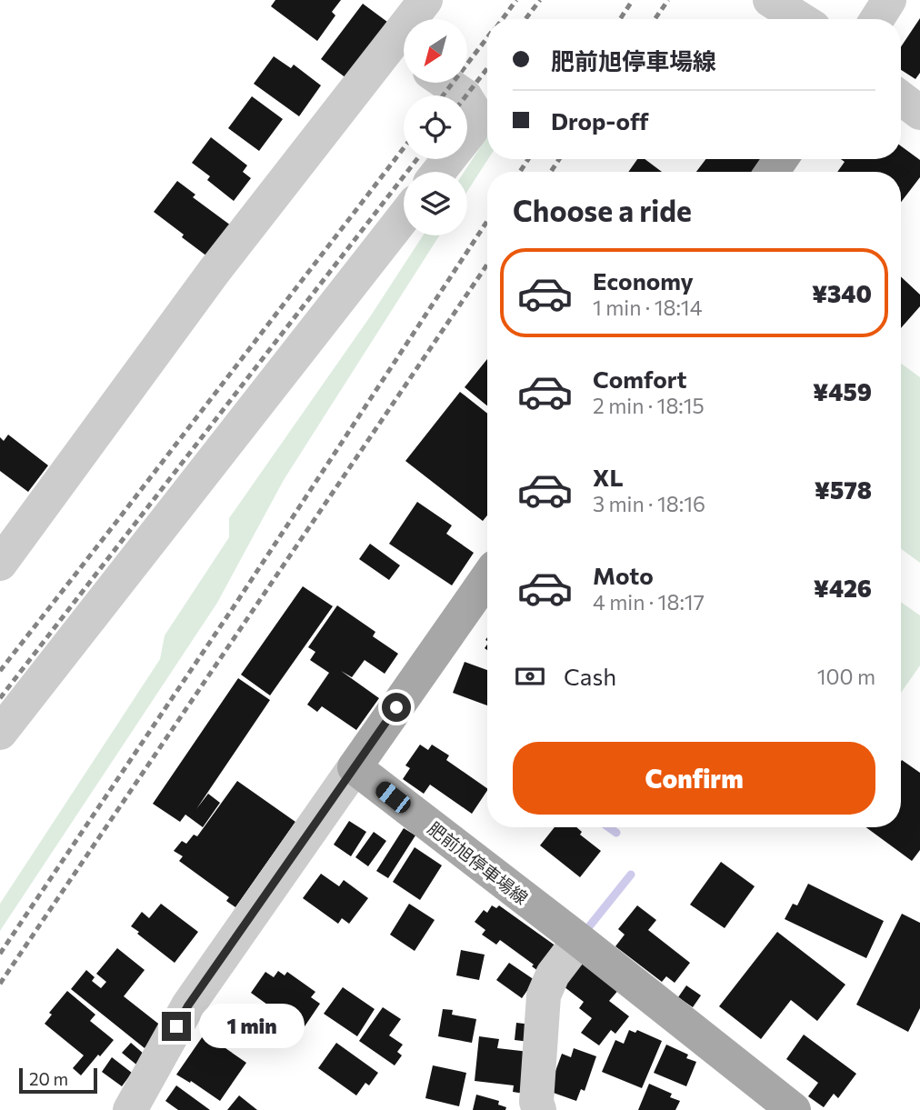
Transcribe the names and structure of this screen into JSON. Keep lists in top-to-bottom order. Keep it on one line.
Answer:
{"streets":{"main road":["肥前旭停車場線"]},"scale_bar":"20 m","north":"bottom left","page":{"banner":["肥前旭停車場線","Drop-off"],"heading":"Choose a ride","list":[{"name":"Economy","note":"1 min · 18:14","value":"¥340"},{"name":"Comfort","note":"2 min · 18:15","value":"¥459"},{"name":"XL","note":"3 min · 18:16","value":"¥578"},{"name":"Moto","note":"4 min · 18:17","value":"¥426"}],"pay":["Cash","100 m"],"buttons":"Confirm","bubble":"1 min","scale":"20 m"}}
